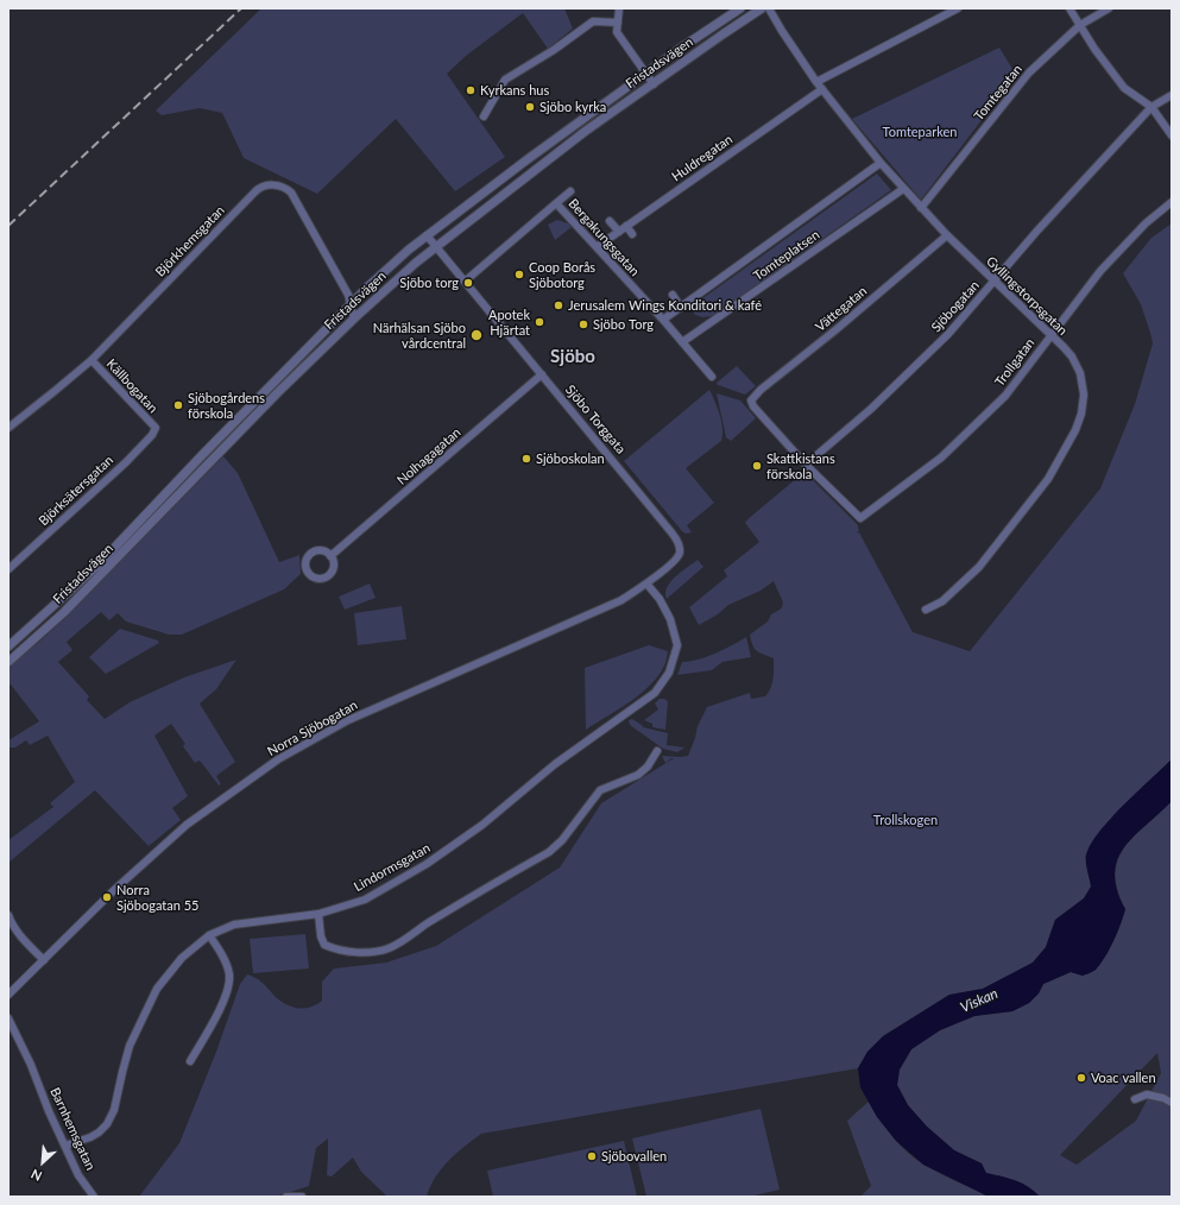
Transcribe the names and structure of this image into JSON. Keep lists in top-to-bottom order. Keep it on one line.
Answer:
{"streets":{"street":["Fristadsvägen","Tomtegatan","Huldregatan","Bergakungsgatan","Björkhemsgatan","Tomteplatsen","Gyllingstorpsgatan","Sjöbogatan","Vättegatan","Trollgatan","Källbogatan","Sjöbo Torggata","Nolhagagatan","Björksätersgatan","Norra Sjöbogatan","Lindormsgatan","Barnhemsgatan"]},"crossings":[["Fristadsvägen","Björkhemsgatan"],["Fristadsvägen","Sjöbo Torggata"],["Tomtegatan","Gyllingstorpsgatan"],["Huldregatan","Bergakungsgatan"],["Huldregatan","Gyllingstorpsgatan"],["Bergakungsgatan","Tomteplatsen"],["Bergakungsgatan","Sjöbo Torggata"],["Björkhemsgatan","Källbogatan"],["Tomteplatsen","Gyllingstorpsgatan"],["Gyllingstorpsgatan","Sjöbogatan"],["Gyllingstorpsgatan","Vättegatan"],["Gyllingstorpsgatan","Trollgatan"],["Sjöbogatan","Vättegatan"],["Sjöbogatan","Trollgatan"],["Vättegatan","Trollgatan"],["Källbogatan","Björksätersgatan"],["Sjöbo Torggata","Nolhagagatan"],["Sjöbo Torggata","Norra Sjöbogatan"],["Norra Sjöbogatan","Lindormsgatan"],["Lindormsgatan","Barnhemsgatan"]],"districts":["Sjöbo"],"water":["Viskan"],"parks":["Tomteparken","Trollskogen"],"places":["Kyrkans hus","Sjöbo kyrka","Coop Borås Sjöbotorg","Sjöbo torg","Jerusalem Wings Konditori & kafé","Apotek Hjärtat","Sjöbo Torg","Närhälsan Sjöbo vårdcentral","Sjöbogårdens förskola","Sjöboskolan","Skattkistans förskola","Norra Sjöbogatan 55","Voac vallen","Sjöbovallen"],"north":"bottom left"}
